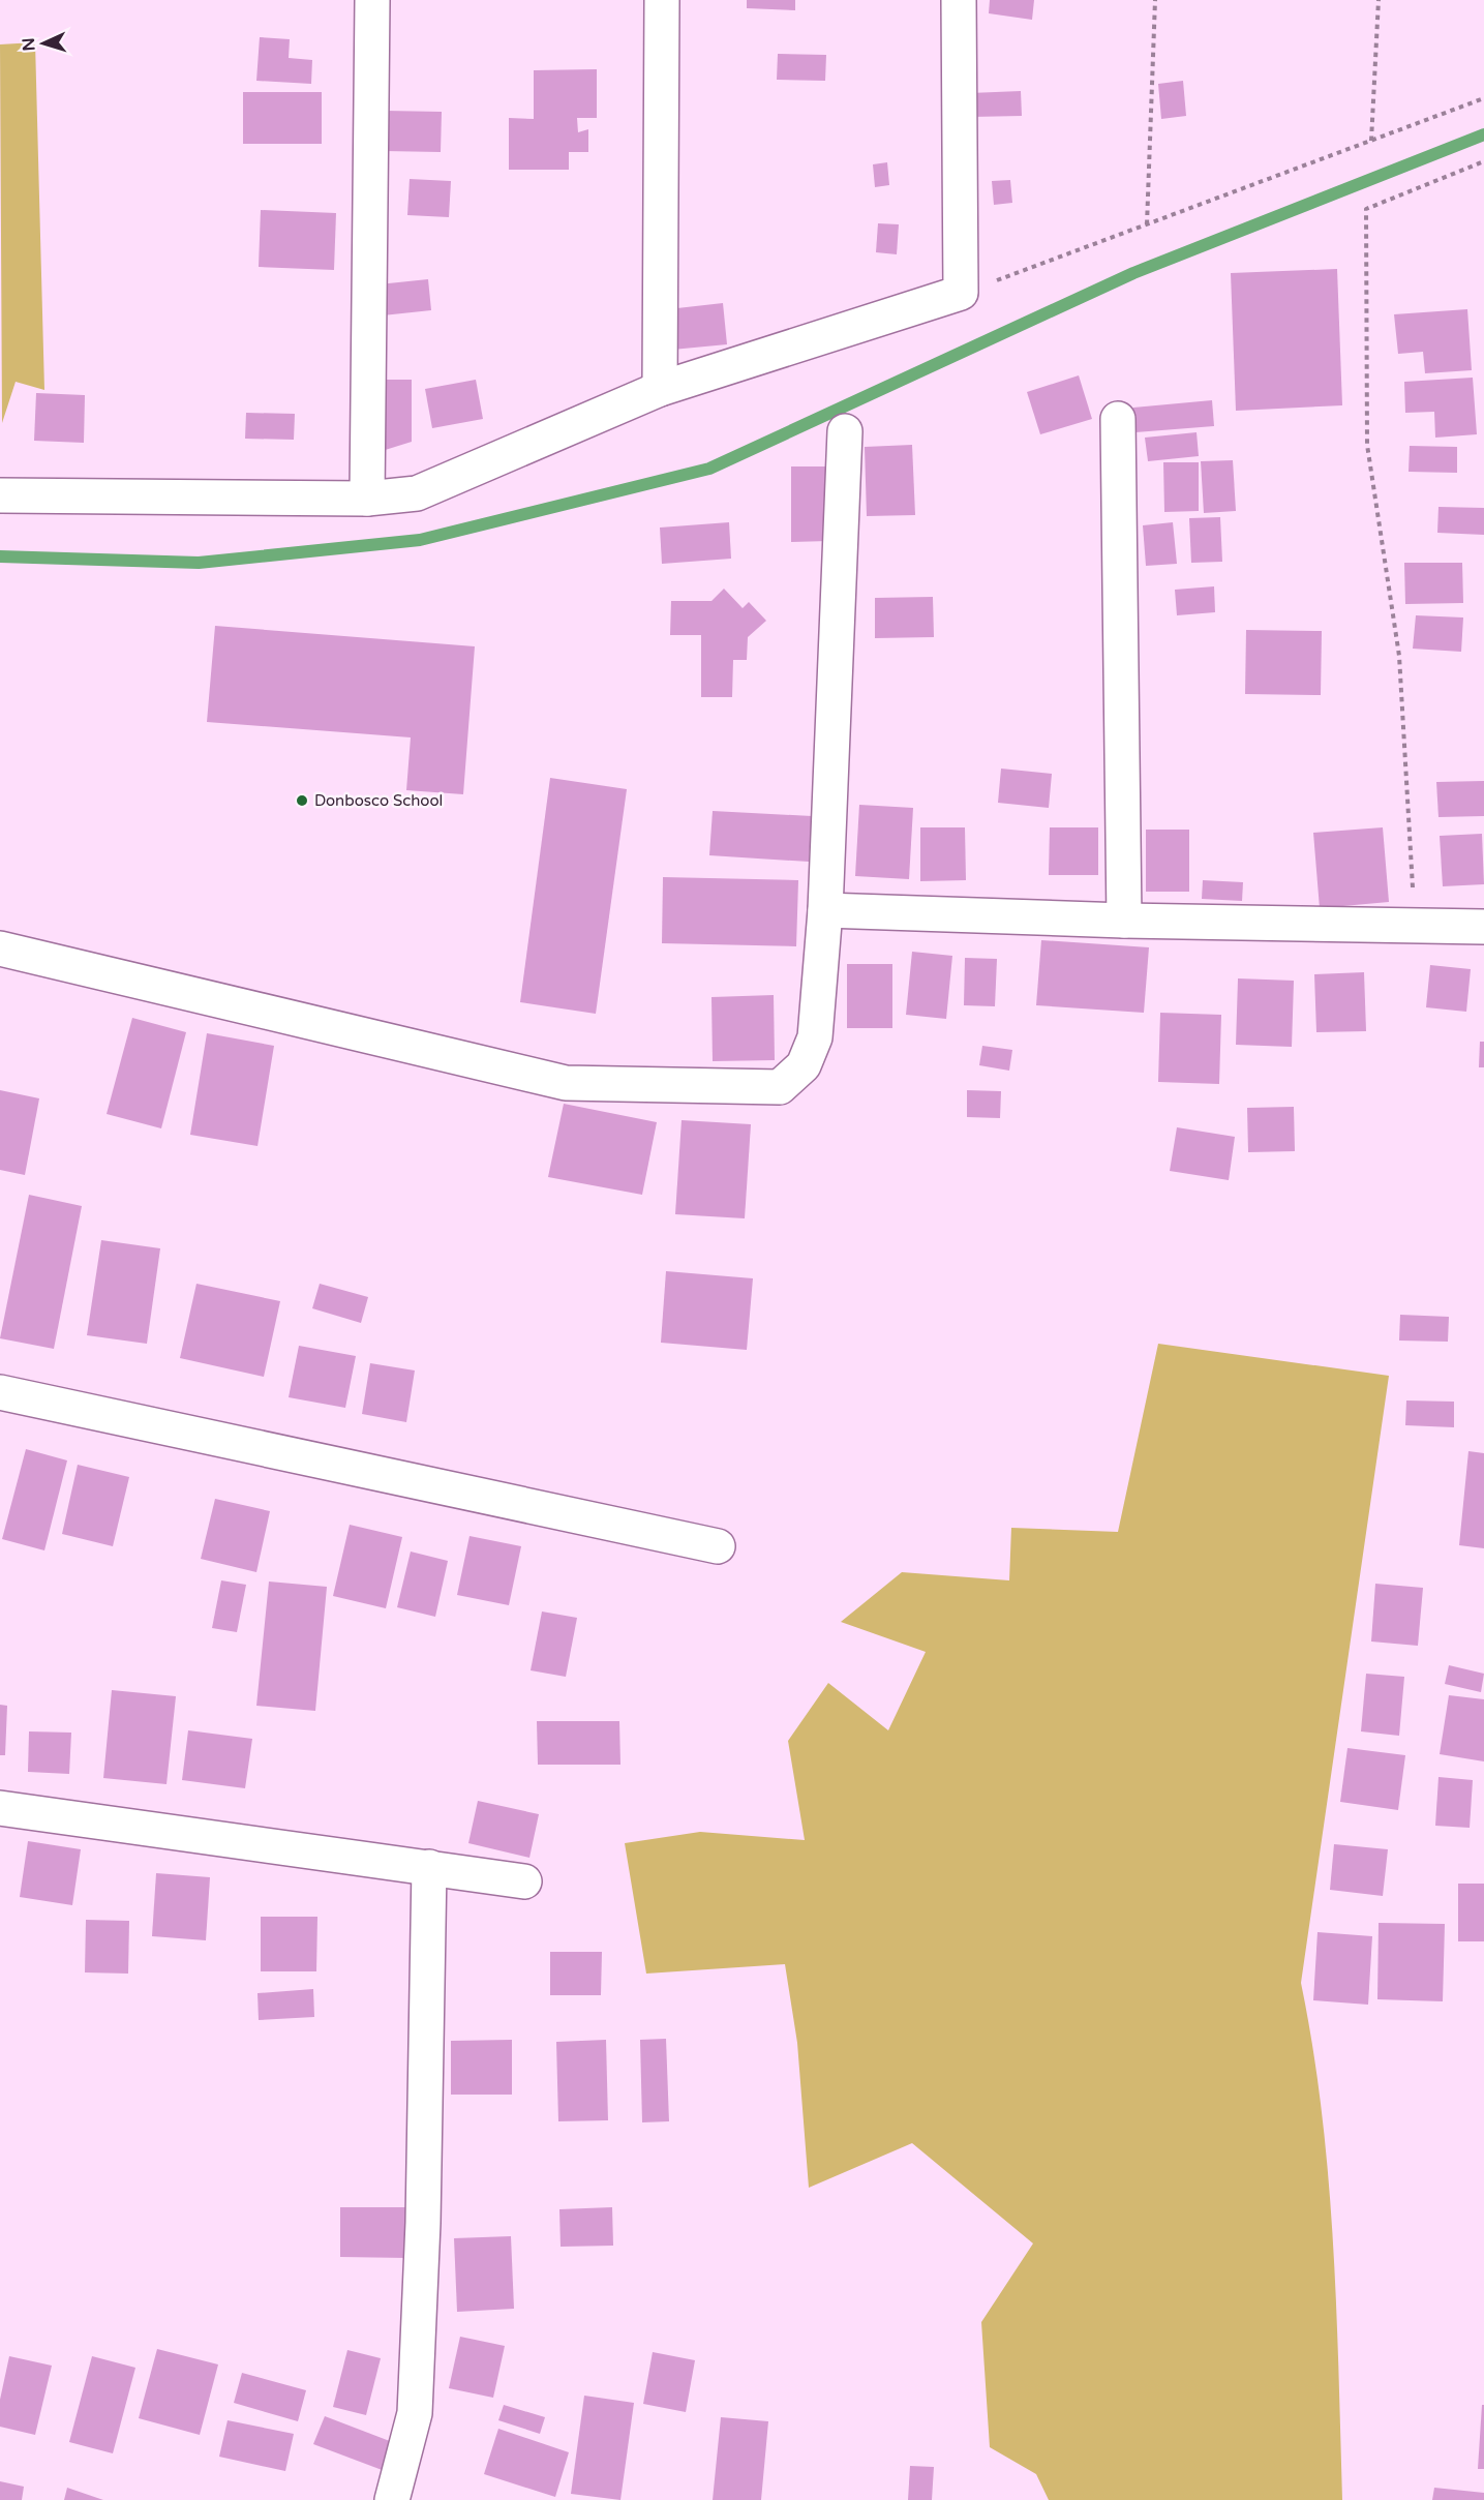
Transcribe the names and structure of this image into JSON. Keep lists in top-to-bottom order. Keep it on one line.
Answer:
{"places":["Donbosco School"],"north":"left"}
